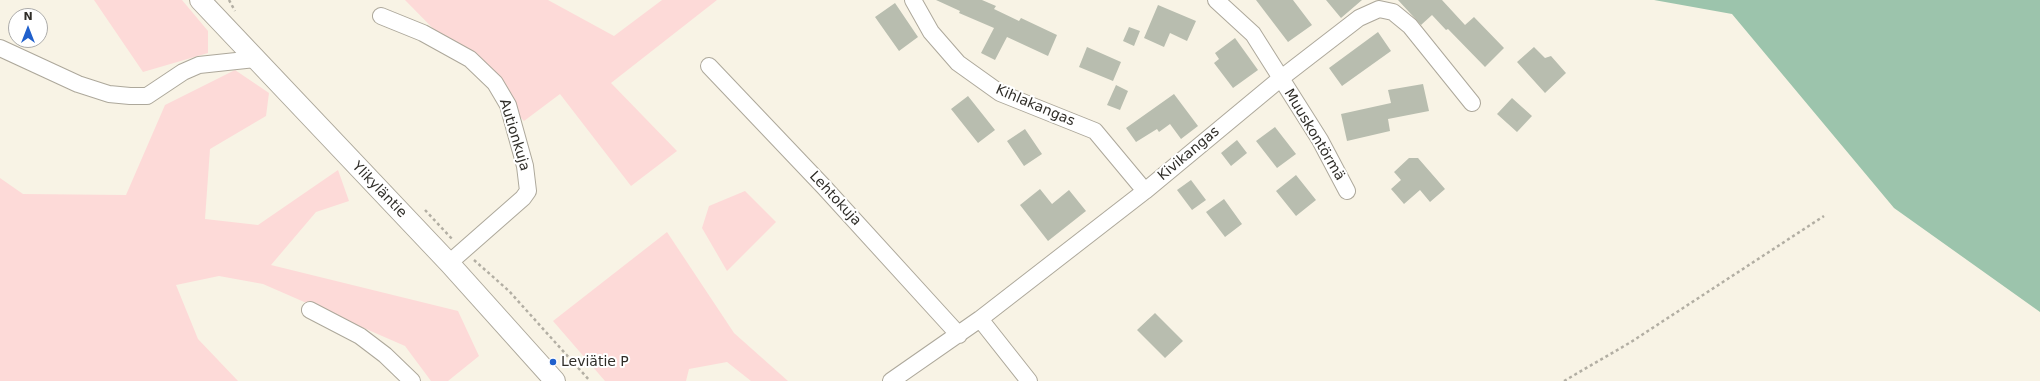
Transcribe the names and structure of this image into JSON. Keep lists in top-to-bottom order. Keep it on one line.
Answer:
{"streets":{"main road":["Ylikyläntie"],"street":["Kihlakangas","Autionkuja","Muuskontörmä","Kivikangas","Lehtokuja"]},"crossings":[["Kihlakangas","Kivikangas"],["Autionkuja","Ylikyläntie"],["Muuskontörmä","Kivikangas"],["Kivikangas","Lehtokuja"]],"places":["Leviätie P"],"north":"top"}
